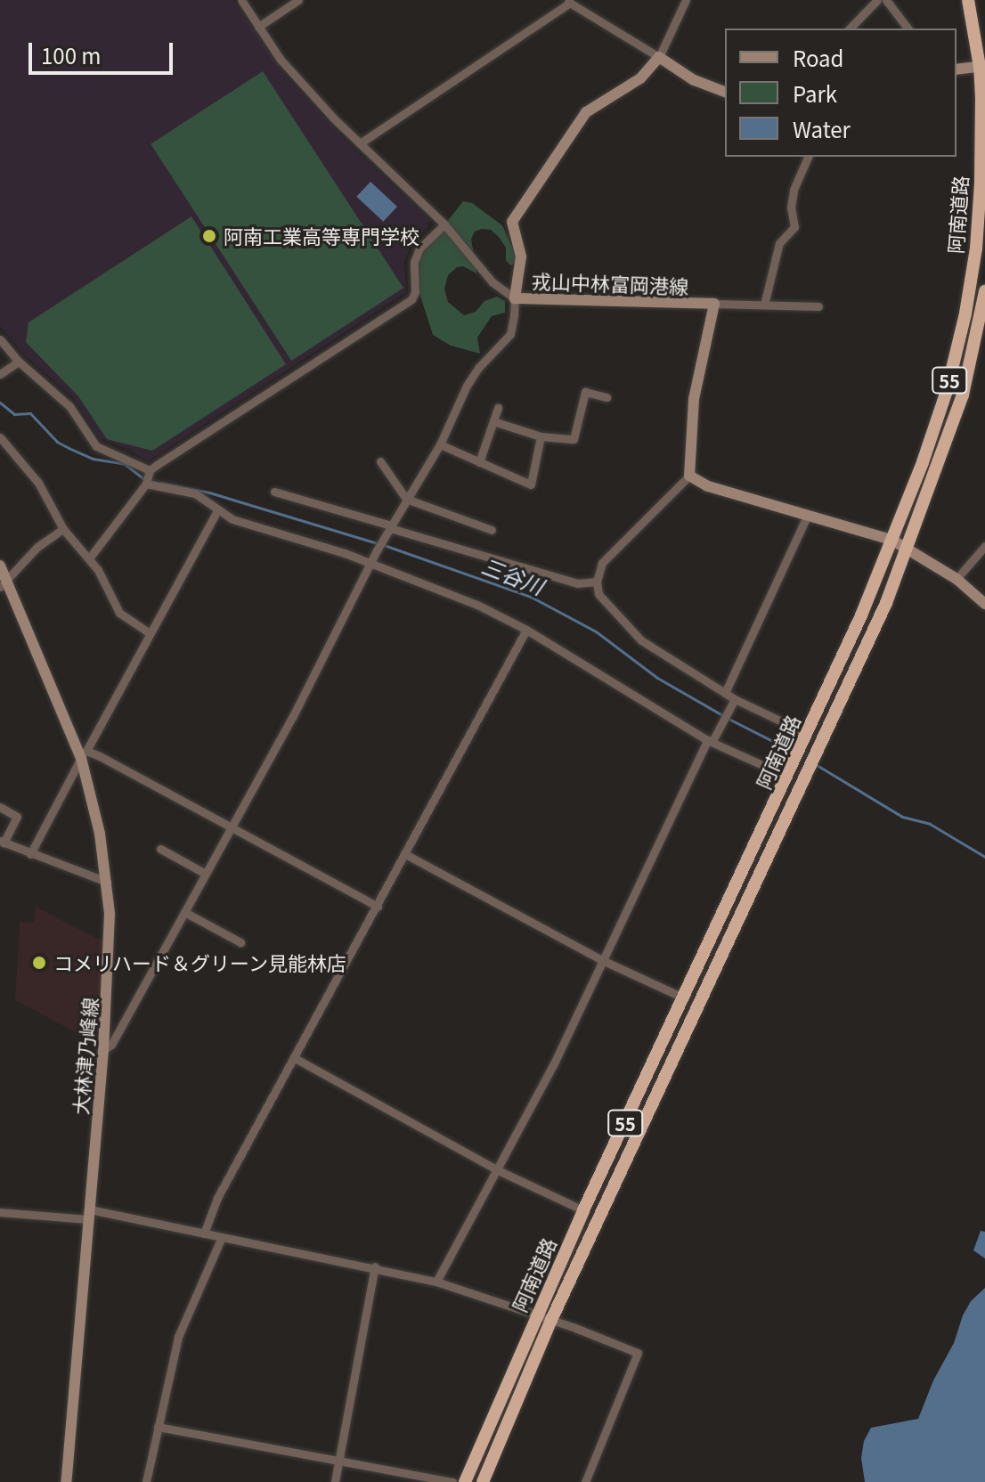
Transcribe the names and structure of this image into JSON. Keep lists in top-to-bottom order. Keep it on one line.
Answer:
{"streets":{"highway":["阿南道路","55"],"main road":["戎山中林富岡港線","大林津乃峰線"]},"water":["三谷川"],"places":["阿南工業高等専門学校","コメリハード＆グリーン見能林店"],"legend":["Road","Park","Water"],"scale_bar":"100 m"}
